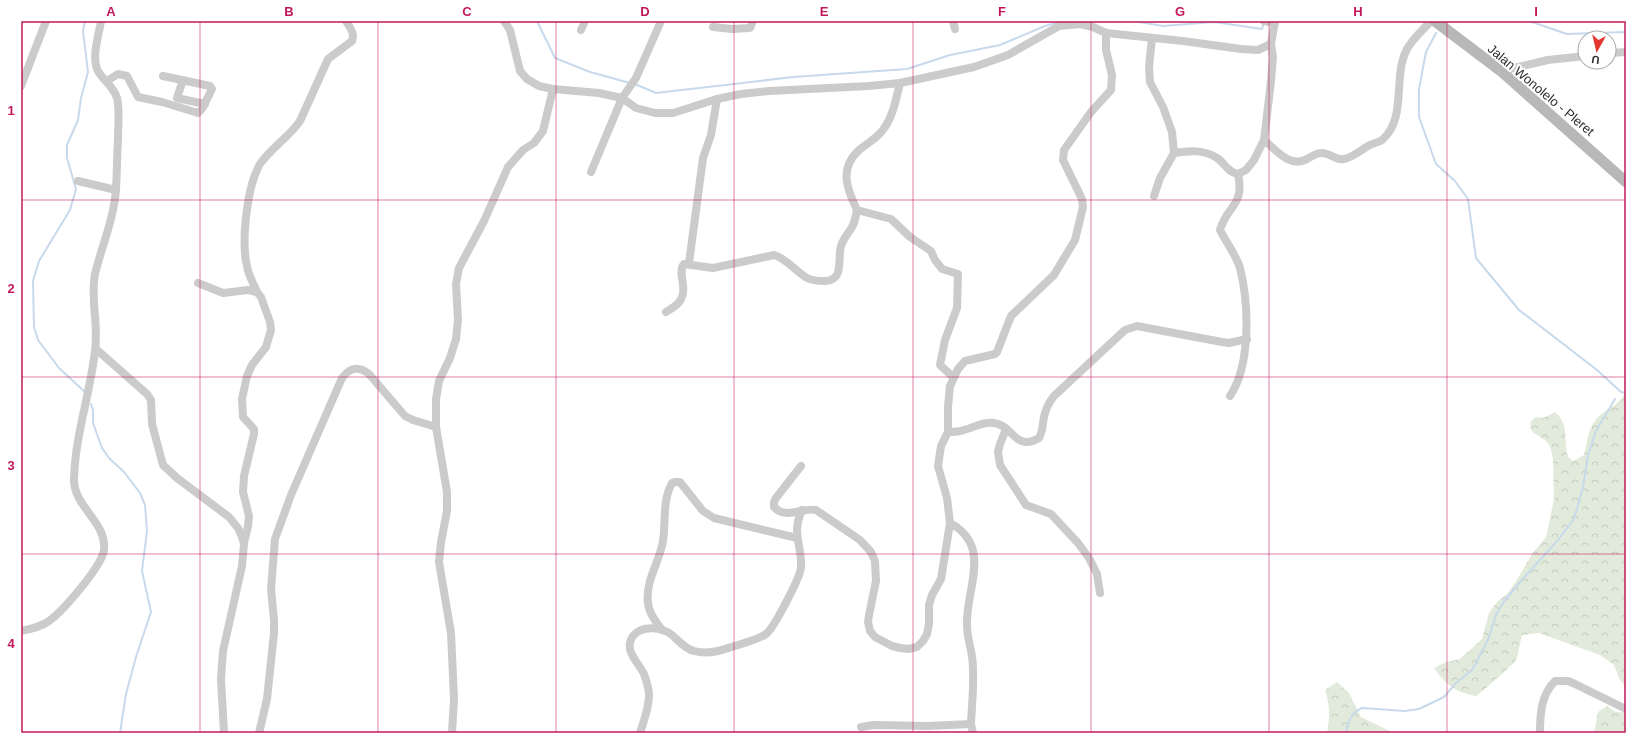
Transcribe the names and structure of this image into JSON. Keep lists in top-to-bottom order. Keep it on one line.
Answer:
{"streets":{"main road":["Jalan Wonolelo - Pleret"]},"north":"bottom","grid":{"columns":["A","B","C","D","E","F","G","H","I"],"rows":["1","2","3","4"]}}
